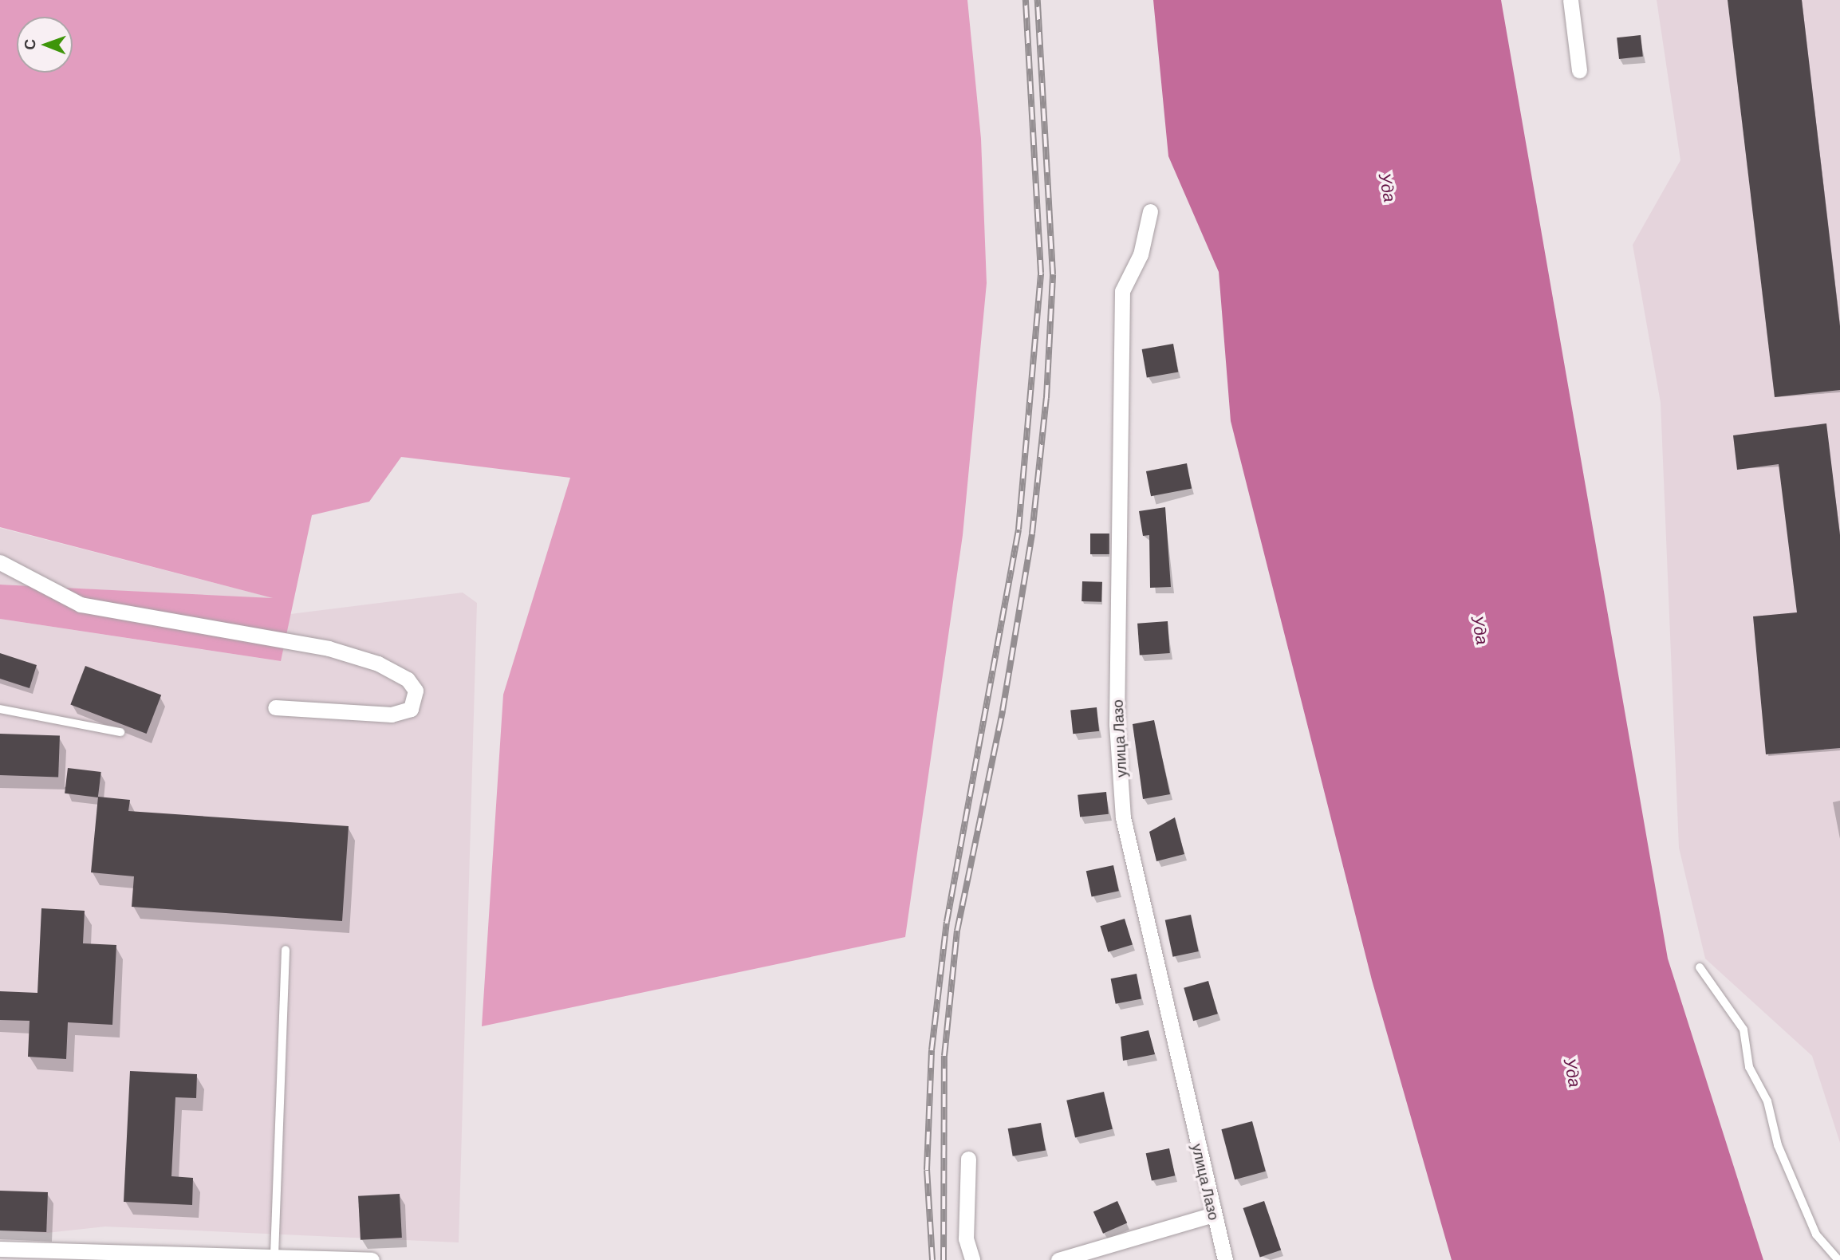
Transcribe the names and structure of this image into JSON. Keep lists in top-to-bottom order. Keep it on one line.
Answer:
{"streets":{"street":["улица Лазо"]},"water":["Уда"],"north":"left"}
